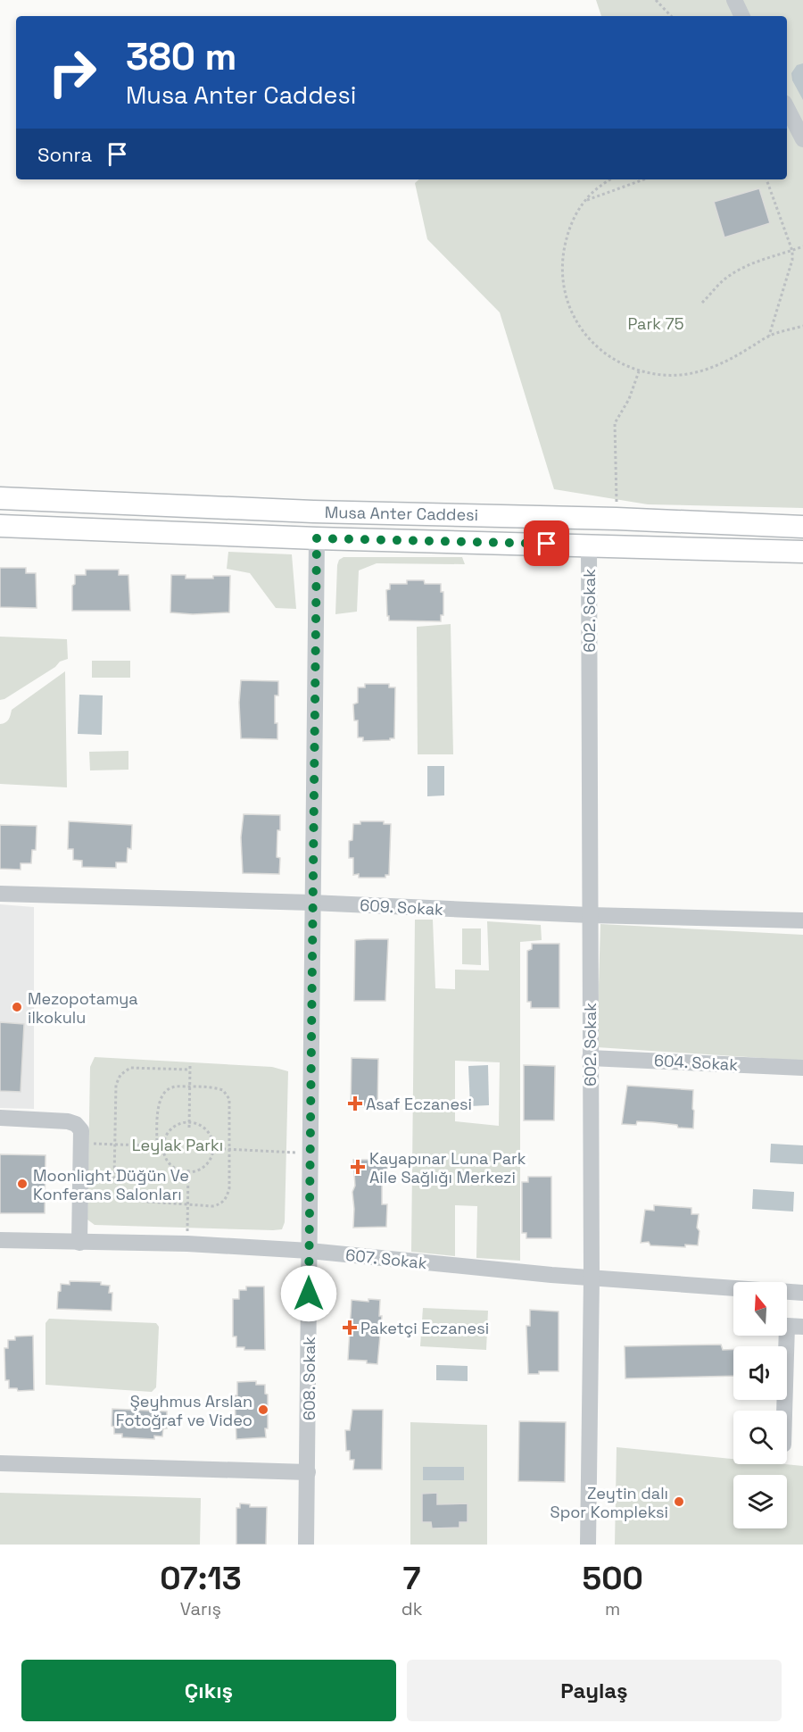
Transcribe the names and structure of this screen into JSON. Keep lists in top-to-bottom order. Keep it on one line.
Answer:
{"streets":{"main road":["Musa Anter Caddesi"],"street":["602. Sokak","609. Sokak","604. Sokak","607. Sokak","608. Sokak"]},"crossings":[["Musa Anter Caddesi","602. Sokak"],["Musa Anter Caddesi","608. Sokak"],["602. Sokak","609. Sokak"],["602. Sokak","604. Sokak"],["602. Sokak","607. Sokak"],["609. Sokak","608. Sokak"],["607. Sokak","608. Sokak"]],"parks":["Park 75","Leylak Parkı"],"places":{"other":["Mezopotamya ilkokulu","Moonlight Düğün Ve Konferans Salonları","Şeyhmus Arslan Fotoğraf ve Video","Zeytin dalı Spor Kompleksi"],"health":["Asaf Eczanesi","Kayapınar Luna Park Aile Sağlığı Merkezi","Paketçi Eczanesi"]},"north":"top","page":{"turn":["380 m","Musa Anter Caddesi"],"then":"Sonra","eta":["07:13","Varış","7","dk","500","m"],"buttons":["Çıkış","Paylaş"]}}
